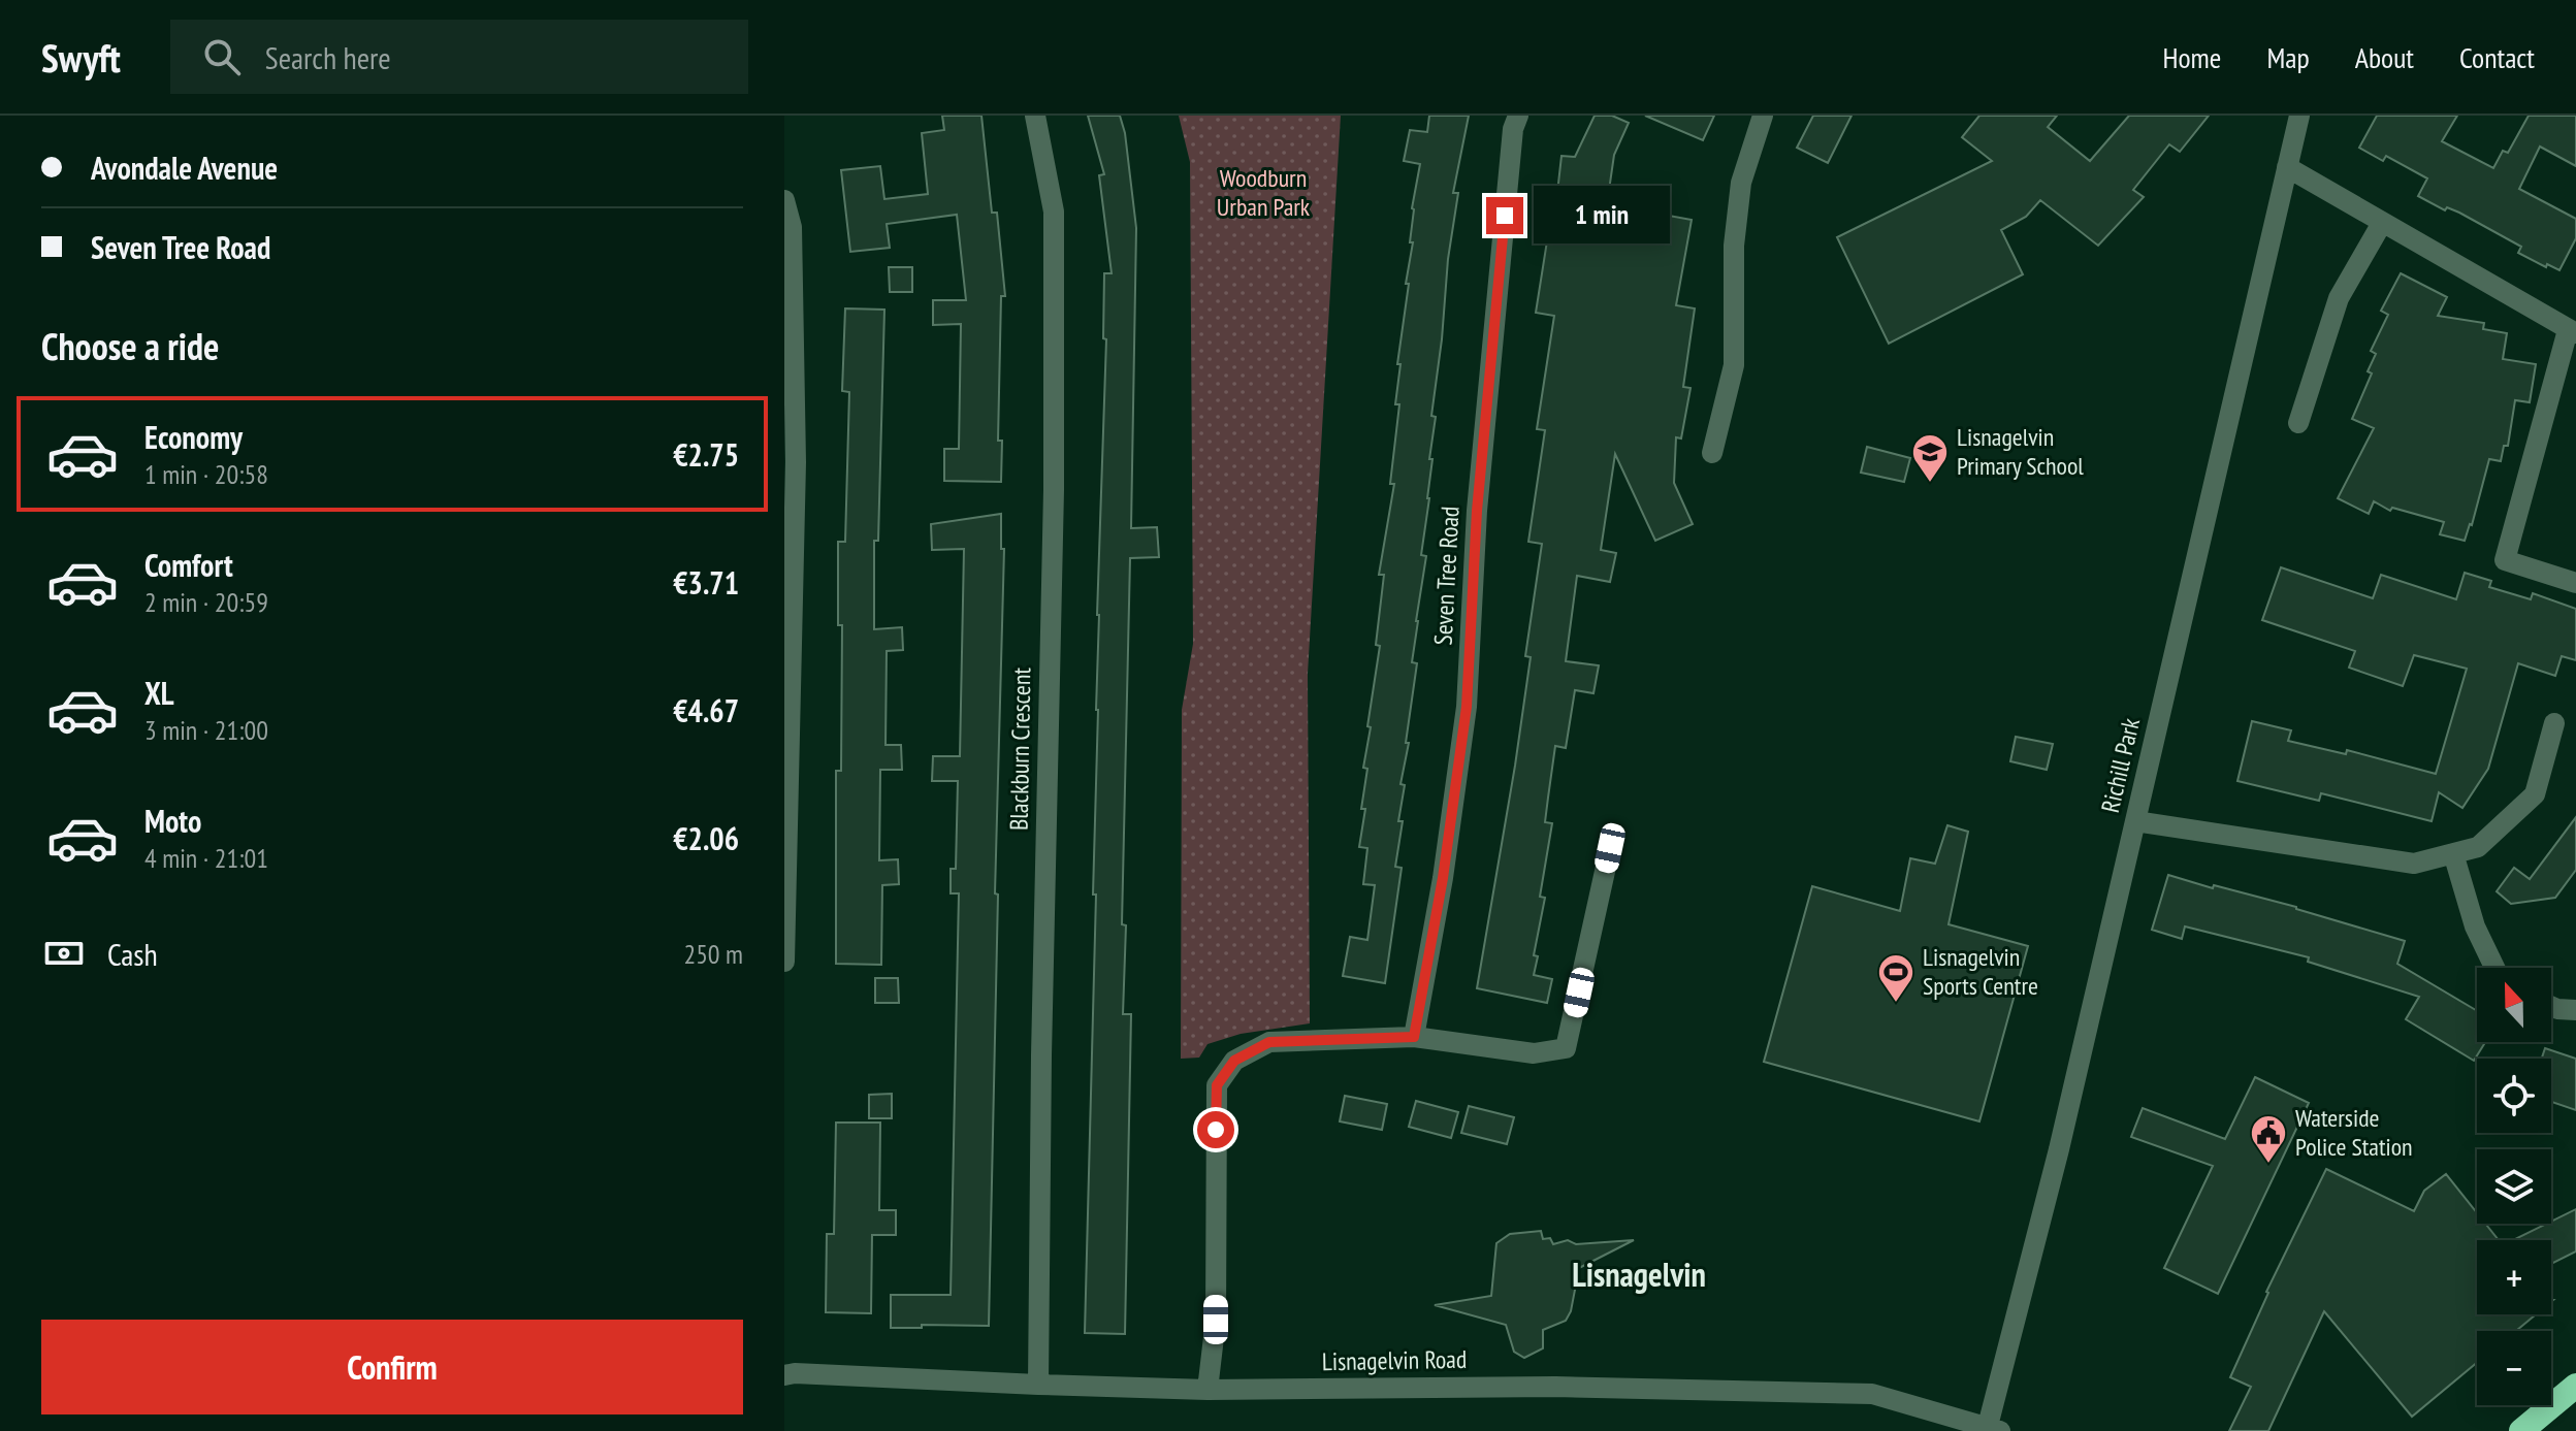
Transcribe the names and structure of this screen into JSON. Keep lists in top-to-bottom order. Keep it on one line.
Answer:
{"streets":{"street":["Seven Tree Road","Blackburn Crescent","Richill Park","Lisnagelvin Road"]},"crossings":[["Blackburn Crescent","Lisnagelvin Road"],["Richill Park","Lisnagelvin Road"]],"districts":["Lisnagelvin"],"parks":["Woodburn Urban Park"],"places":{"school or university":["Lisnagelvin Primary School"],"sports":["Lisnagelvin Sports Centre"],"public building":["Waterside Police Station"]},"north":"top","page":{"header":"Swyft","search":"Search here","nav":["Home","Map","About","Contact"],"banner":["Avondale Avenue","Seven Tree Road"],"bubble":"1 min","heading":"Choose a ride","list":[{"name":"Economy","note":"1 min · 20:58","value":"€2.75"},{"name":"Comfort","note":"2 min · 20:59","value":"€3.71"},{"name":"XL","note":"3 min · 21:00","value":"€4.67"},{"name":"Moto","note":"4 min · 21:01","value":"€2.06"}],"pay":["Cash","250 m"],"map_buttons":["+","−"],"buttons":"Confirm"}}
